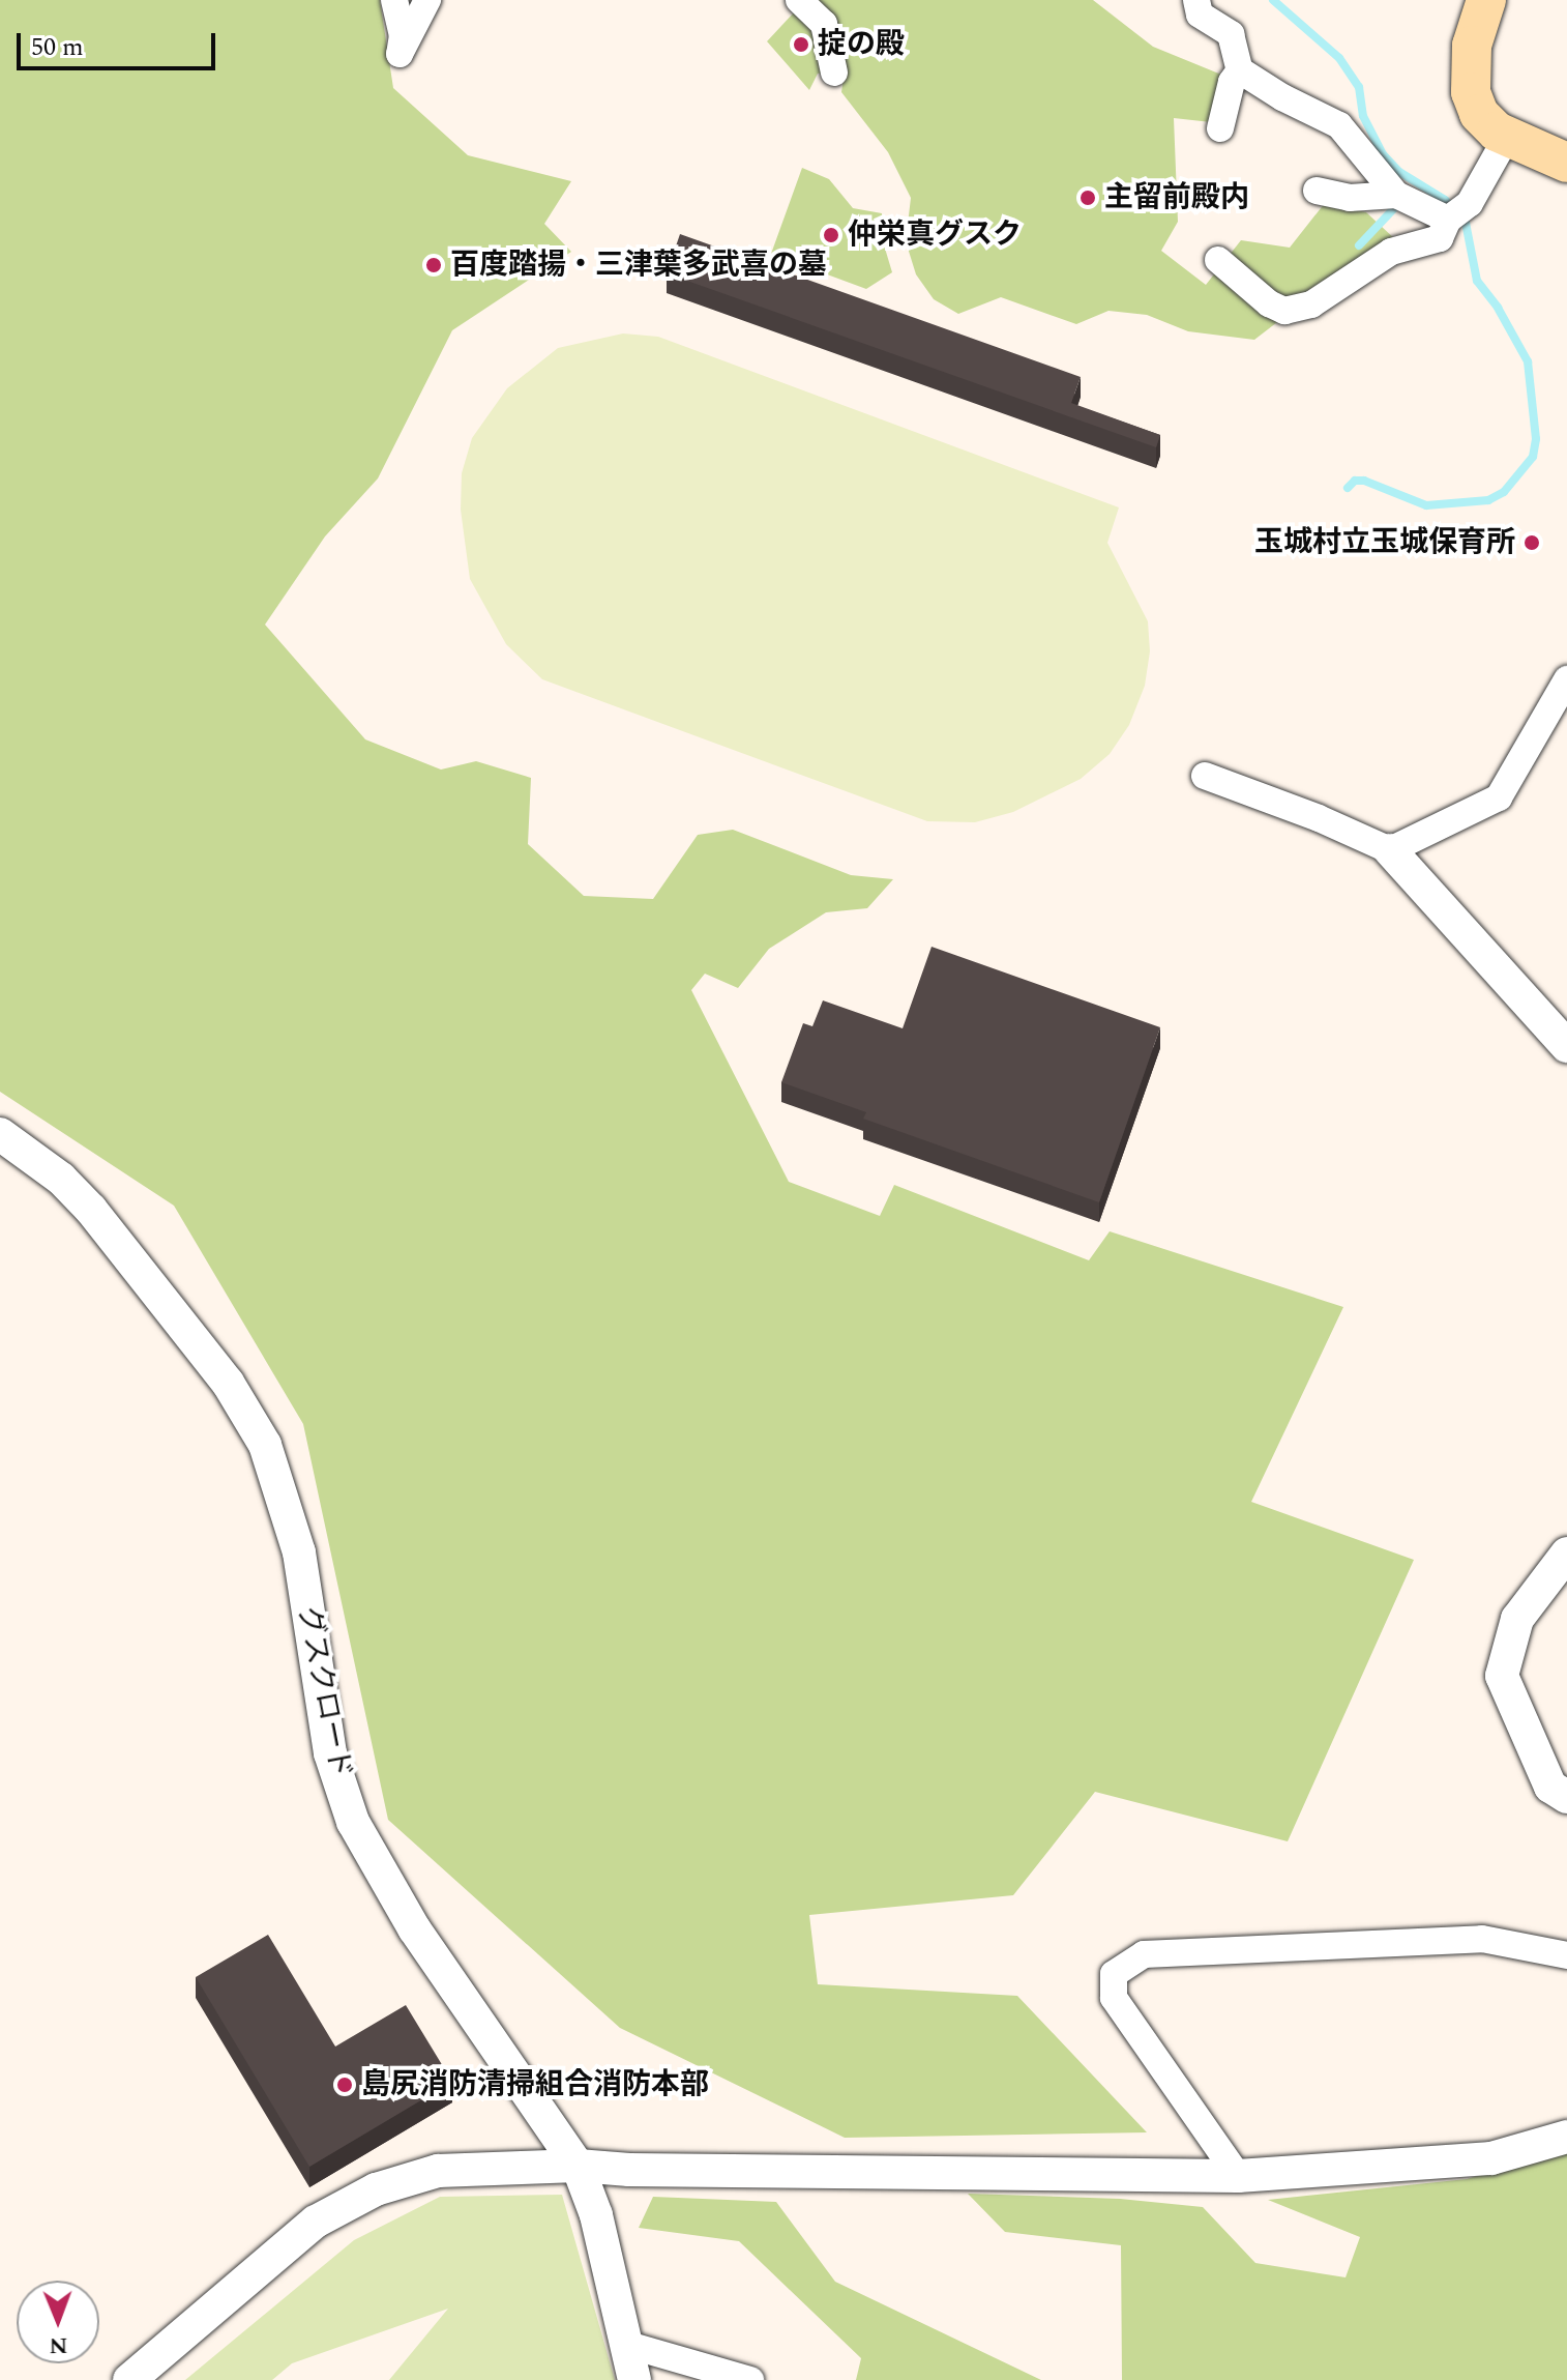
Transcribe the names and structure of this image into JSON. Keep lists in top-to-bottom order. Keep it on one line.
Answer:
{"streets":{"street":["グスクロード"]},"places":["掟の殿","主留前殿内","仲栄真グスク","百度踏揚・三津葉多武喜の墓","玉城村立玉城保育所","島尻消防清掃組合消防本部"],"scale_bar":"50 m","north":"bottom"}
